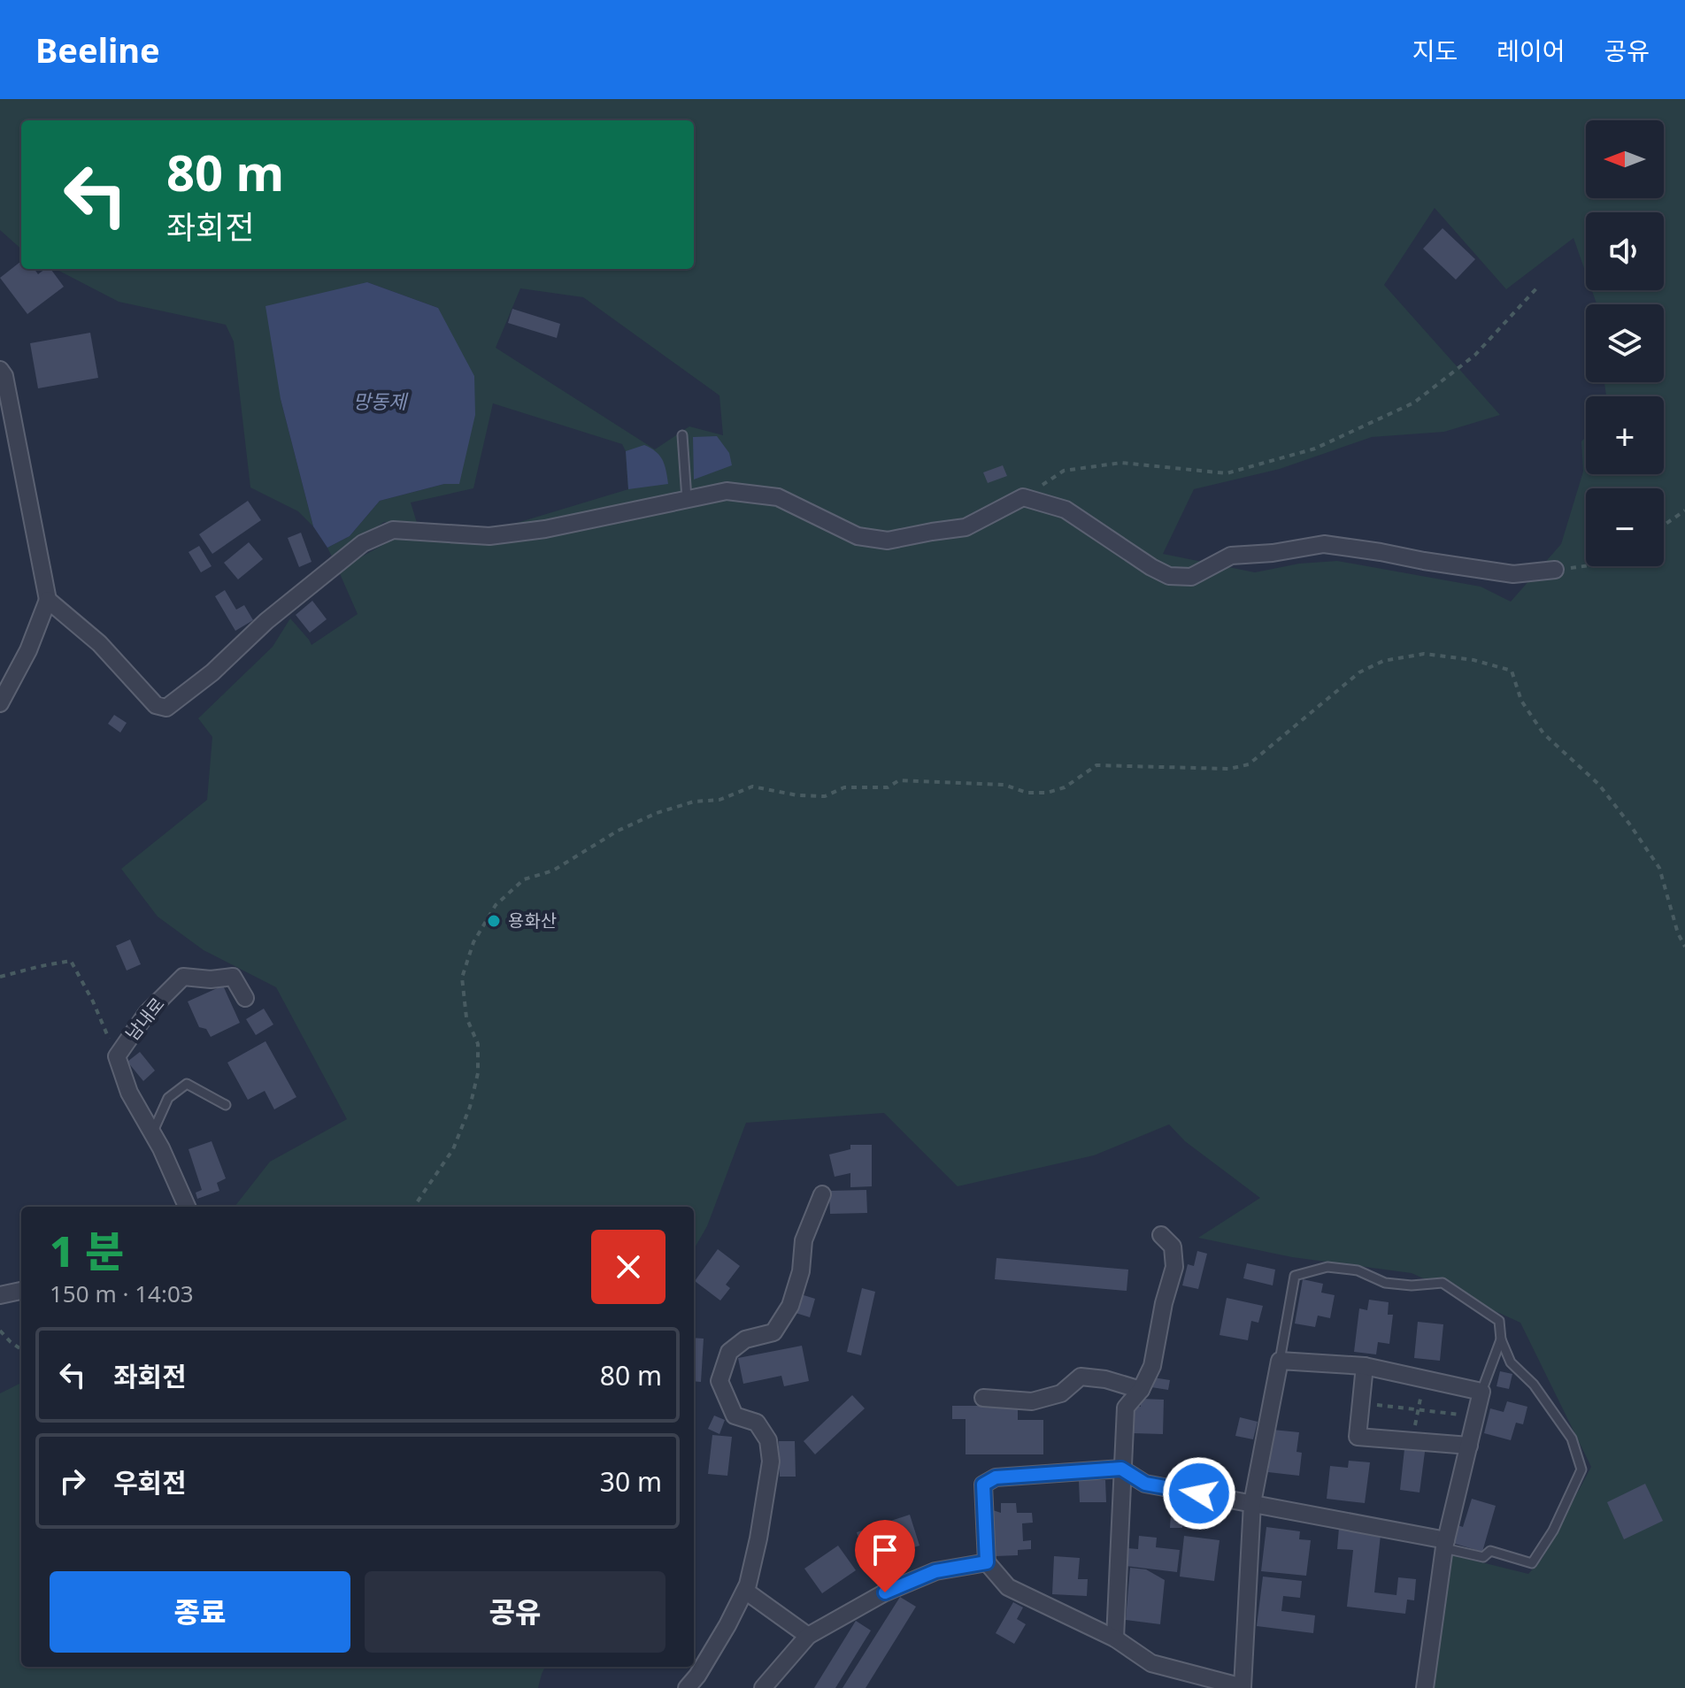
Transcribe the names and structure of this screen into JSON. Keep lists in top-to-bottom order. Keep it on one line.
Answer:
{"streets":{"street":["남내로"]},"water":["망동제"],"places":["용화산"],"north":"left","page":{"header":"Beeline","nav":["지도","레이어","공유"],"map_buttons":["+","−"],"turn":["80 m","좌회전"],"heading":["1 분","150 m · 14:03"],"list":[{"name":"좌회전","value":"80 m"},{"name":"우회전","value":"30 m"}],"buttons":["종료","공유"]}}
